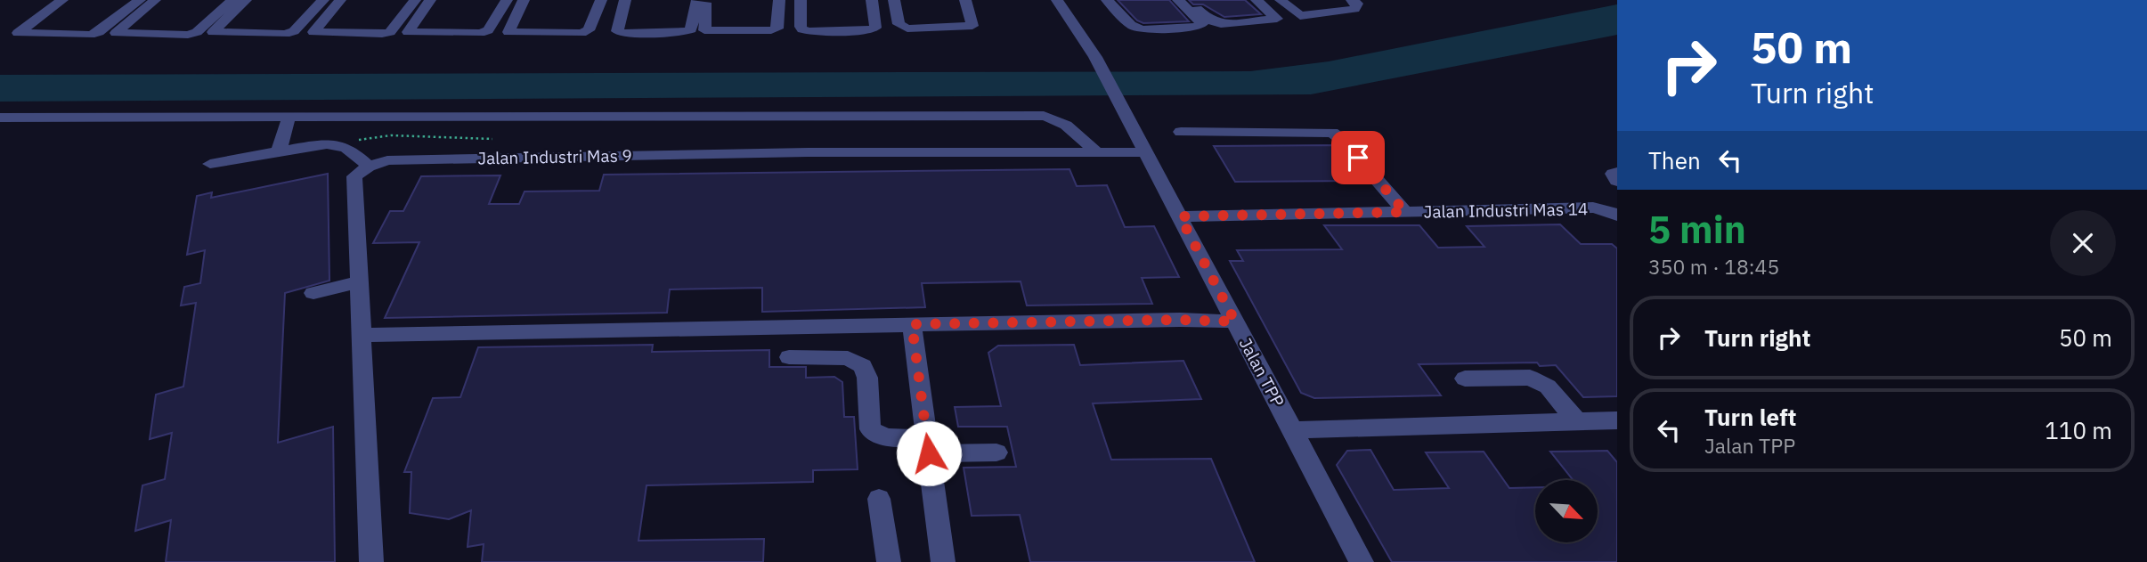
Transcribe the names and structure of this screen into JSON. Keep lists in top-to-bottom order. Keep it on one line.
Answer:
{"streets":{"street":["Jalan Industri Mas 9","Jalan Industri Mas 14","Jalan TPP"]},"crossings":[["Jalan Industri Mas 9","Jalan TPP"],["Jalan Industri Mas 14","Jalan TPP"]],"north":"bottom right","page":{"turn":["50 m","Turn right"],"then":"Then","heading":["5 min","350 m · 18:45"],"list":[{"name":"Turn right","value":"50 m"},{"name":"Turn left","note":"Jalan TPP","value":"110 m"}]}}
